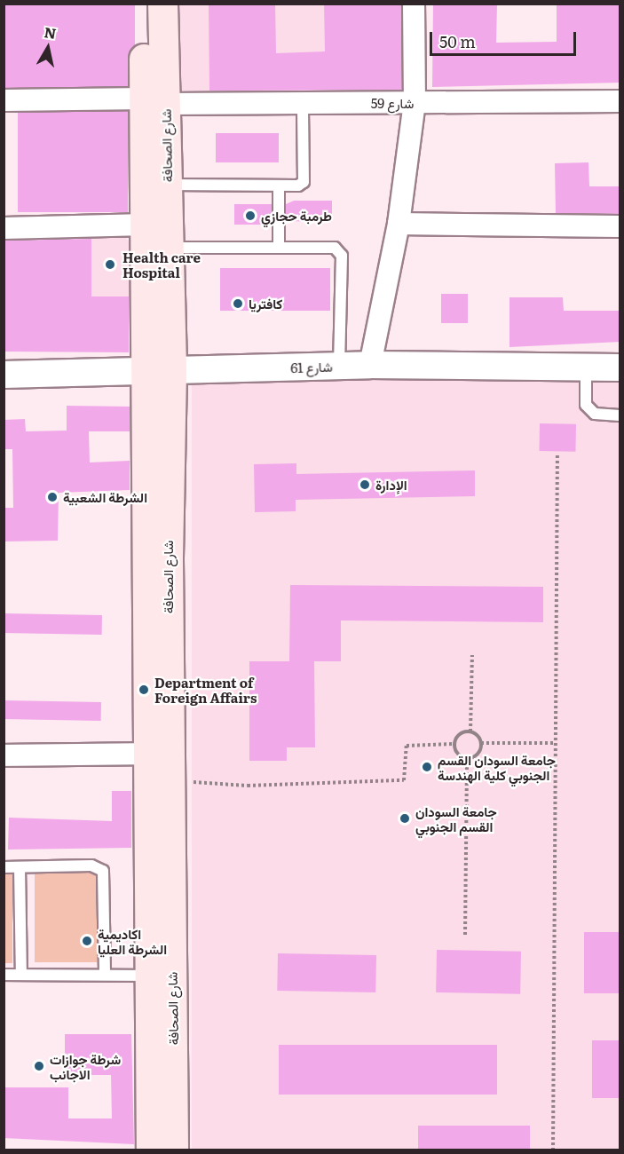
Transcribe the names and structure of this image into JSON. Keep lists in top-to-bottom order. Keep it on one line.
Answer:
{"streets":{"main road":["شارع الصحافة"],"street":["شارع 59","شارع 61"]},"crossings":[["شارع 59","شارع الصحافة"],["شارع الصحافة","شارع 61"]],"places":["طرمبة حجازي","Health care Hospital","كافتريا","الإدارة","الشرطة الشعبية","Department of Foreign Affairs","جامعة السودان القسم الجنوبي كلية الهندسة","جامعة السودان القسم الجنوبي","اكاديمية الشرطة العليا","شرطة جوازات الاجانب"],"scale_bar":"50 m","north":"top"}
